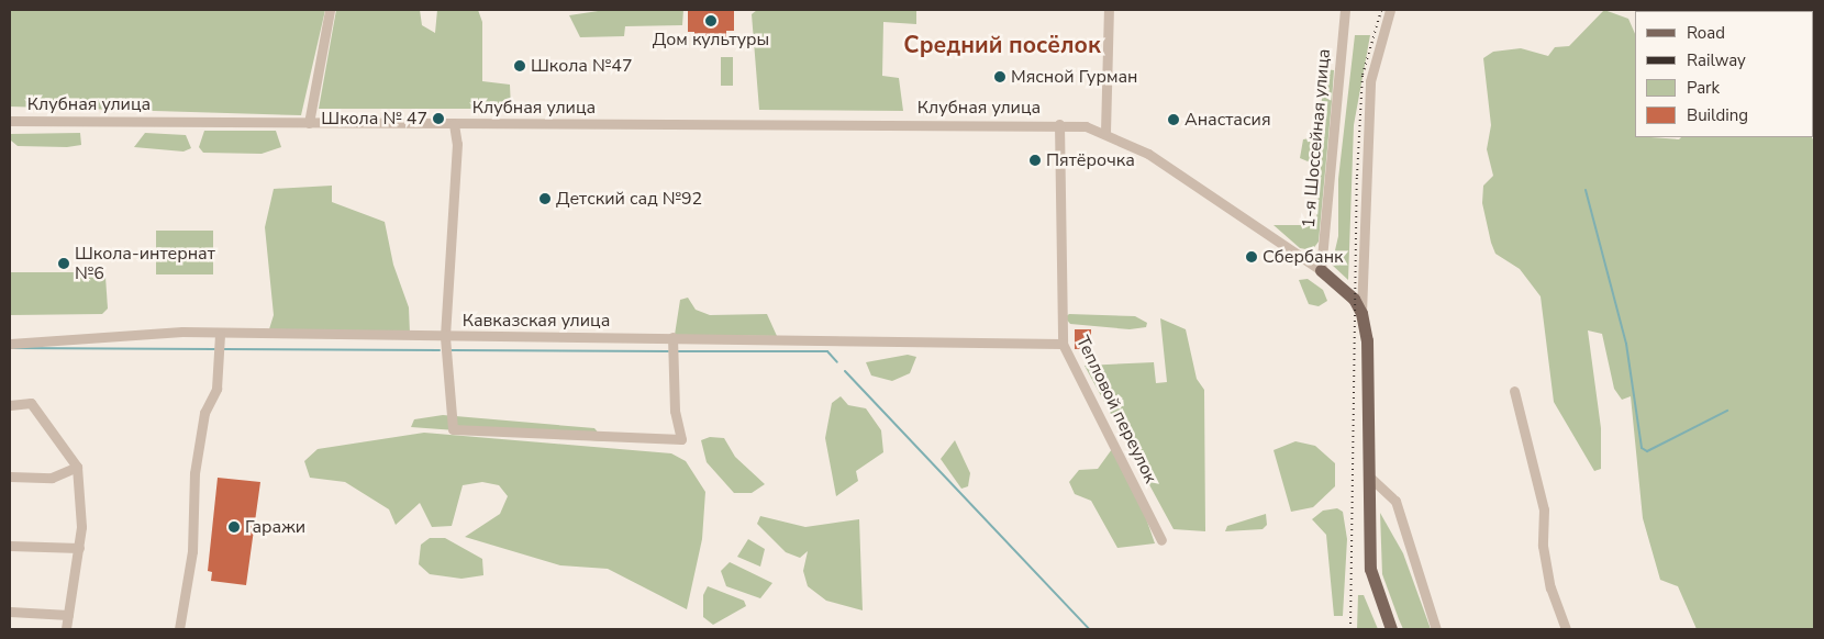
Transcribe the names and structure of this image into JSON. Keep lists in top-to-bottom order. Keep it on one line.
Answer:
{"streets":{"street":["Клубная улица","1-я Шоссейная улица","Кавказская улица","Тепловой переулок"]},"crossings":[["Клубная улица","Тепловой переулок"],["Кавказская улица","Тепловой переулок"]],"districts":["Средний посёлок"],"places":["Дом культуры","Школа №47","Мясной Гурман","Школа № 47","Анастасия","Пятёрочка","Детский сад №92","Сбербанк","Школа-интернат №6","Гаражи"],"legend":["Road","Railway","Park","Building"]}
